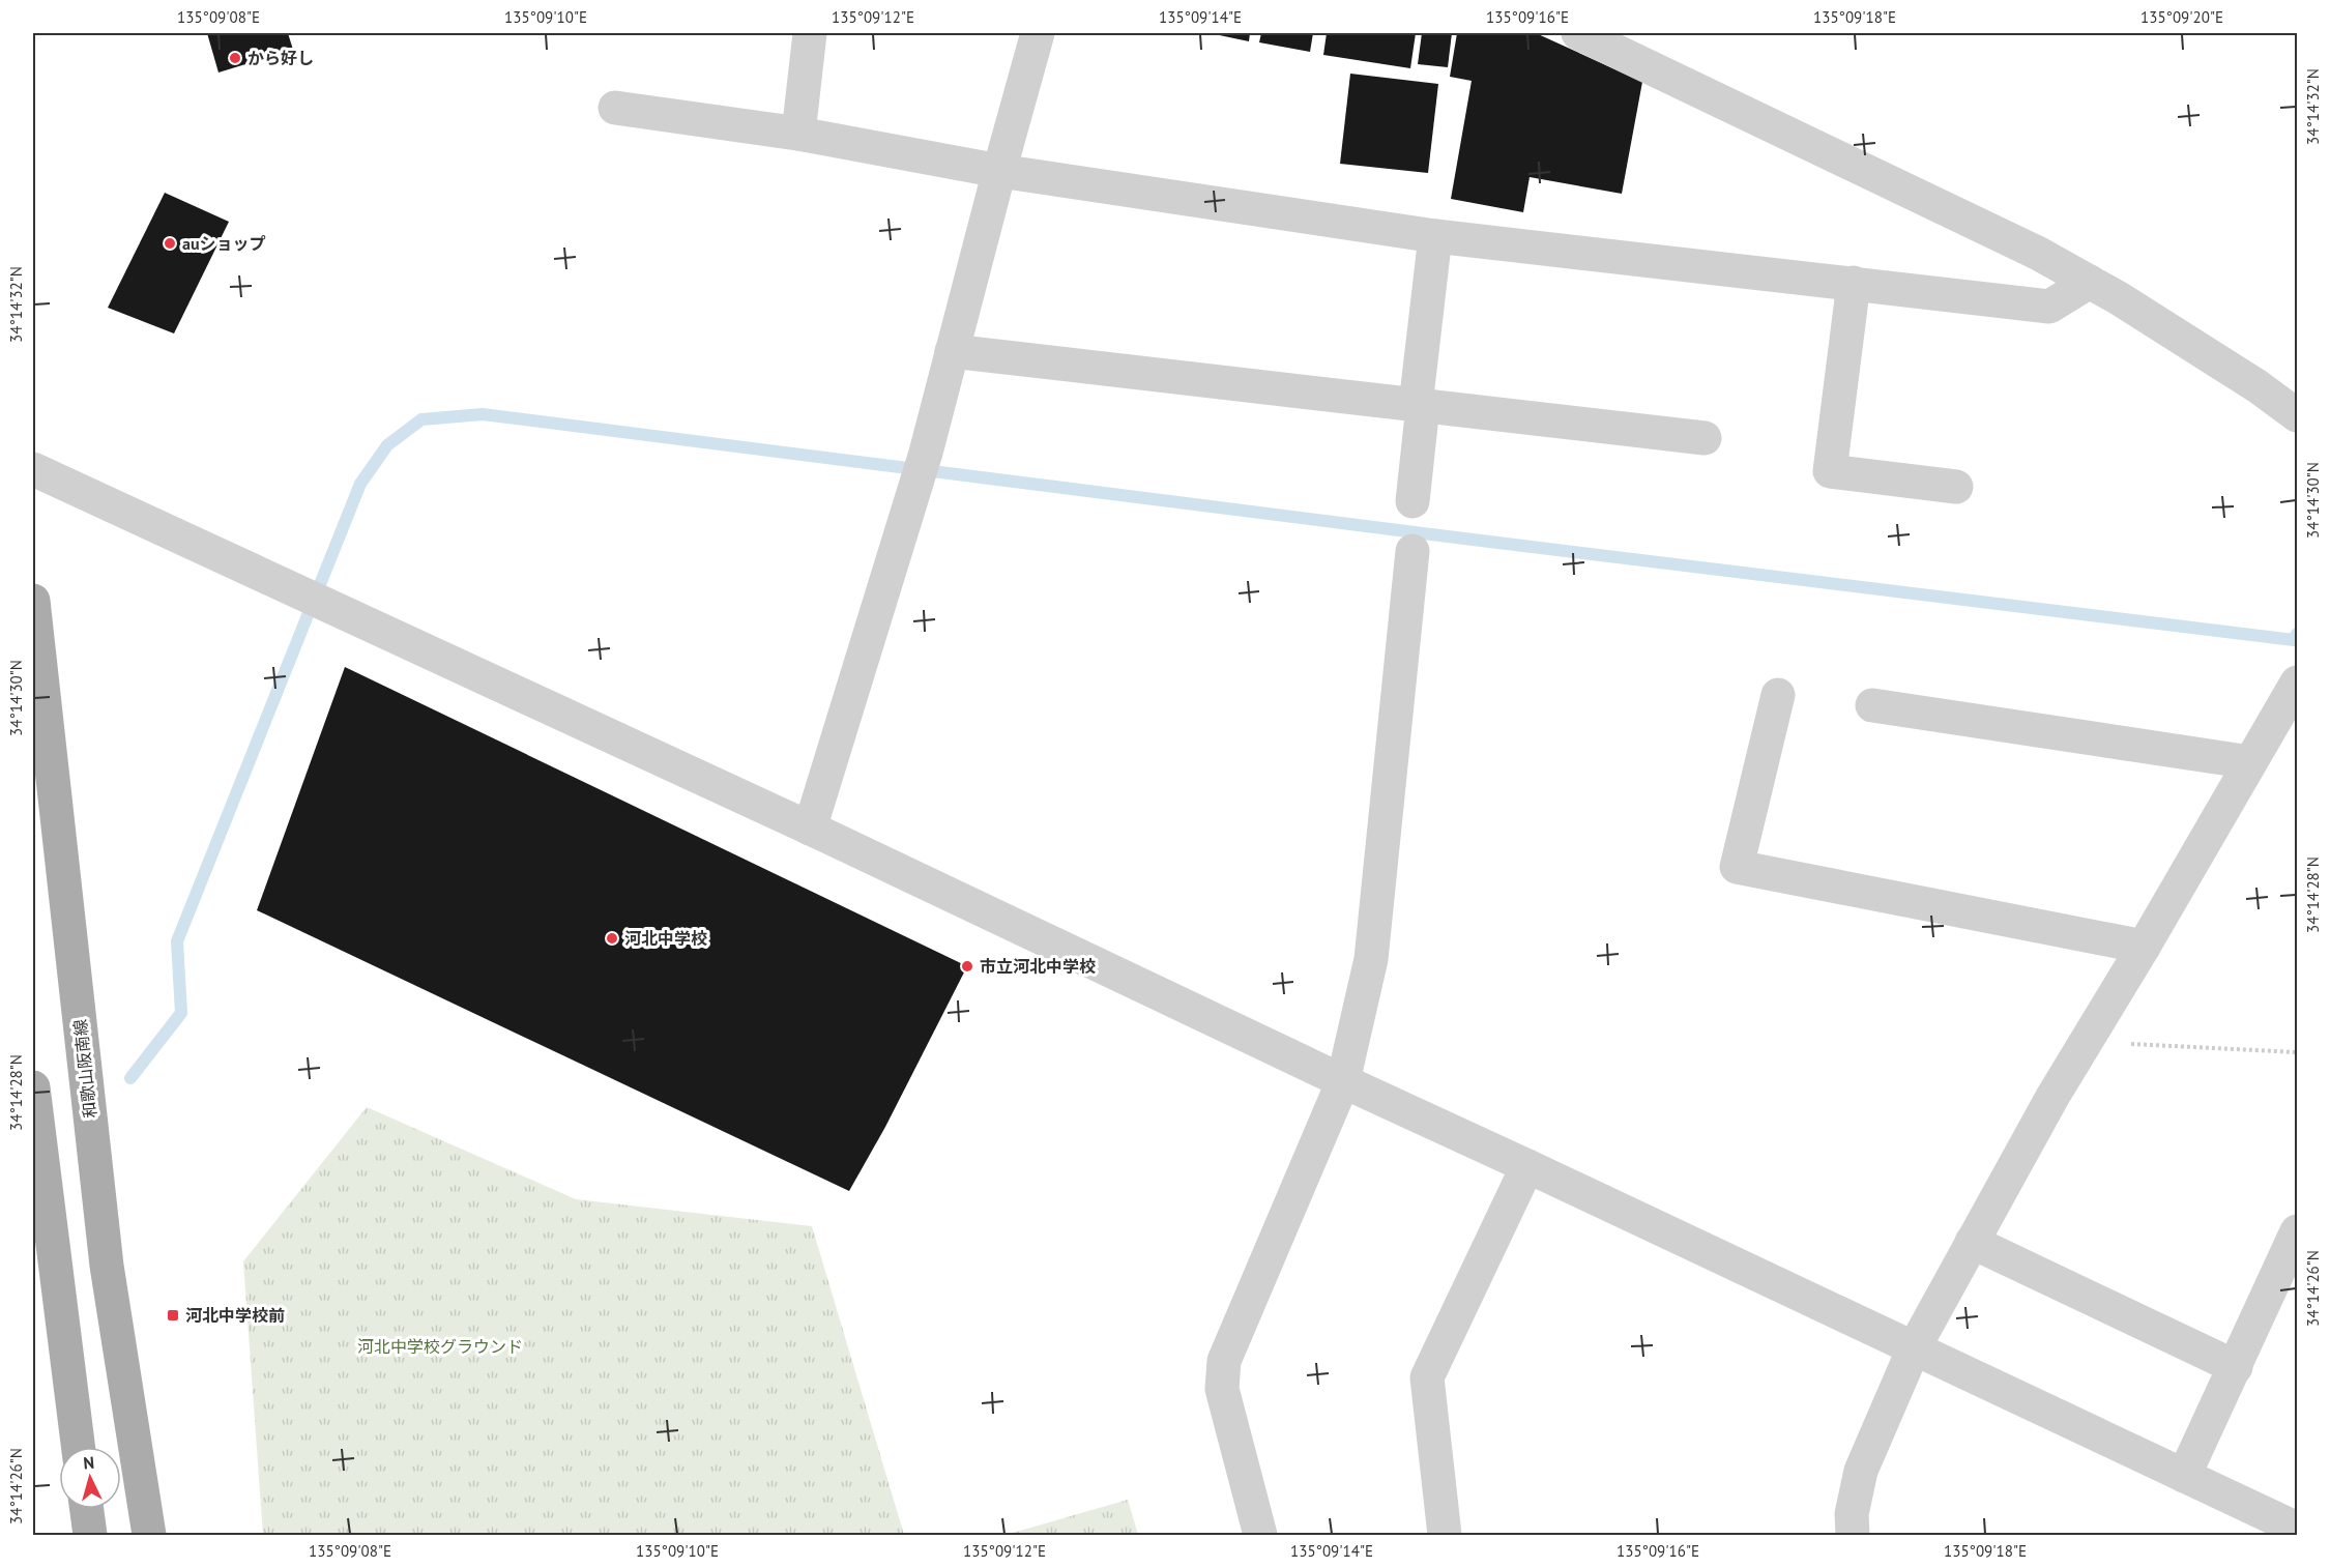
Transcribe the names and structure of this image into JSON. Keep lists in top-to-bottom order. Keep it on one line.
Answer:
{"streets":{"main road":["和歌山阪南線"]},"parks":["河北中学校グラウンド"],"places":{"other":["から好し","auショップ","河北中学校","市立河北中学校"],"transit":["河北中学校前"]},"north":"top","coordinates":["135°09'08\"E","135°09'10\"E","135°09'12\"E","135°09'14\"E","135°09'16\"E","135°09'18\"E","135°09'20\"E","34°14'32\"N","34°14'30\"N","34°14'28\"N","34°14'26\"N"]}
